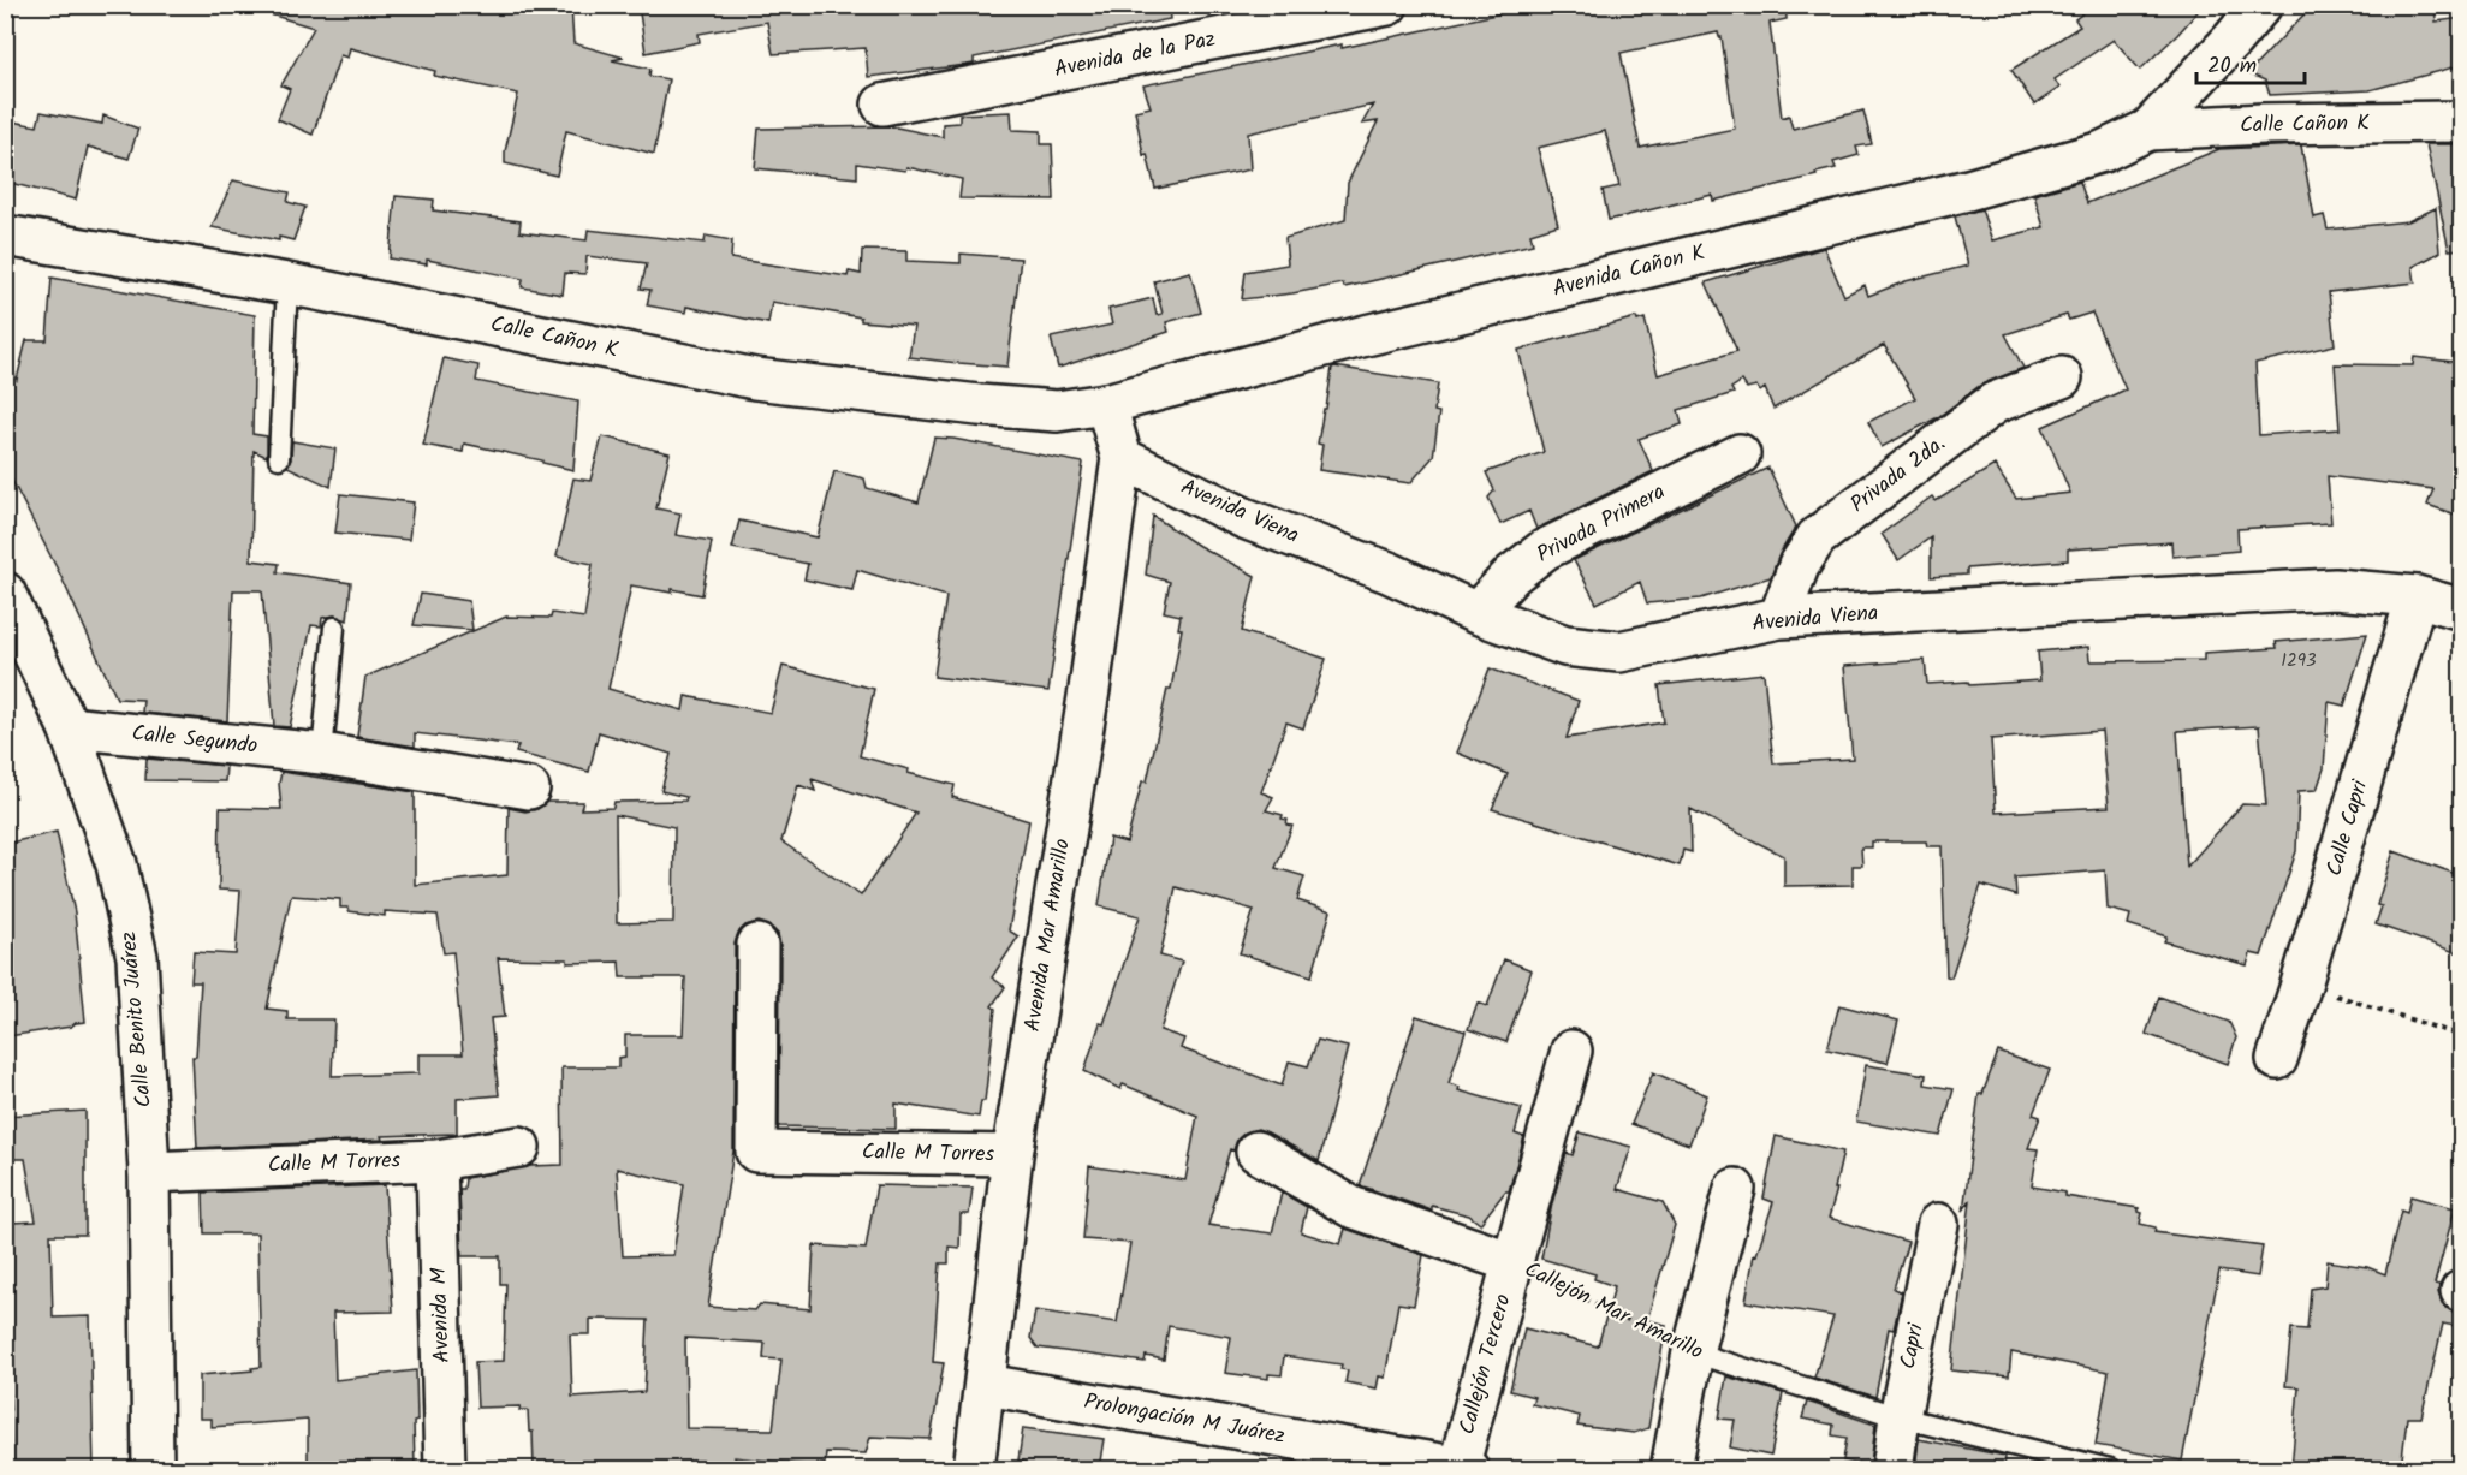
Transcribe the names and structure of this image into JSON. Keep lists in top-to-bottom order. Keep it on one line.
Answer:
{"streets":{"street":["Avenida de la Paz","Calle Cañon K","Avenida Cañon K","Privada 2da.","Avenida Viena","Privada Primera","Calle Segundo","Calle Capri","Avenida Mar Amarillo","Calle Benito Juárez","Calle M Torres","Callejón Mar Amarillo","Avenida M","Capri","Callejón Tercero","Prolongación M Juárez"]},"crossings":[["Calle Cañon K","Avenida Cañon K"],["Calle Cañon K","Avenida Mar Amarillo"],["Avenida Cañon K","Avenida Mar Amarillo"],["Privada 2da.","Avenida Viena"],["Avenida Viena","Privada Primera"],["Avenida Viena","Calle Capri"],["Avenida Viena","Avenida Mar Amarillo"],["Calle Segundo","Calle Benito Juárez"],["Avenida Mar Amarillo","Calle M Torres"],["Avenida Mar Amarillo","Prolongación M Juárez"],["Calle Benito Juárez","Calle M Torres"],["Calle M Torres","Avenida M"],["Callejón Mar Amarillo","Capri"],["Callejón Mar Amarillo","Callejón Tercero"],["Callejón Tercero","Prolongación M Juárez"]],"house_numbers":["1293"],"scale_bar":"20 m"}
